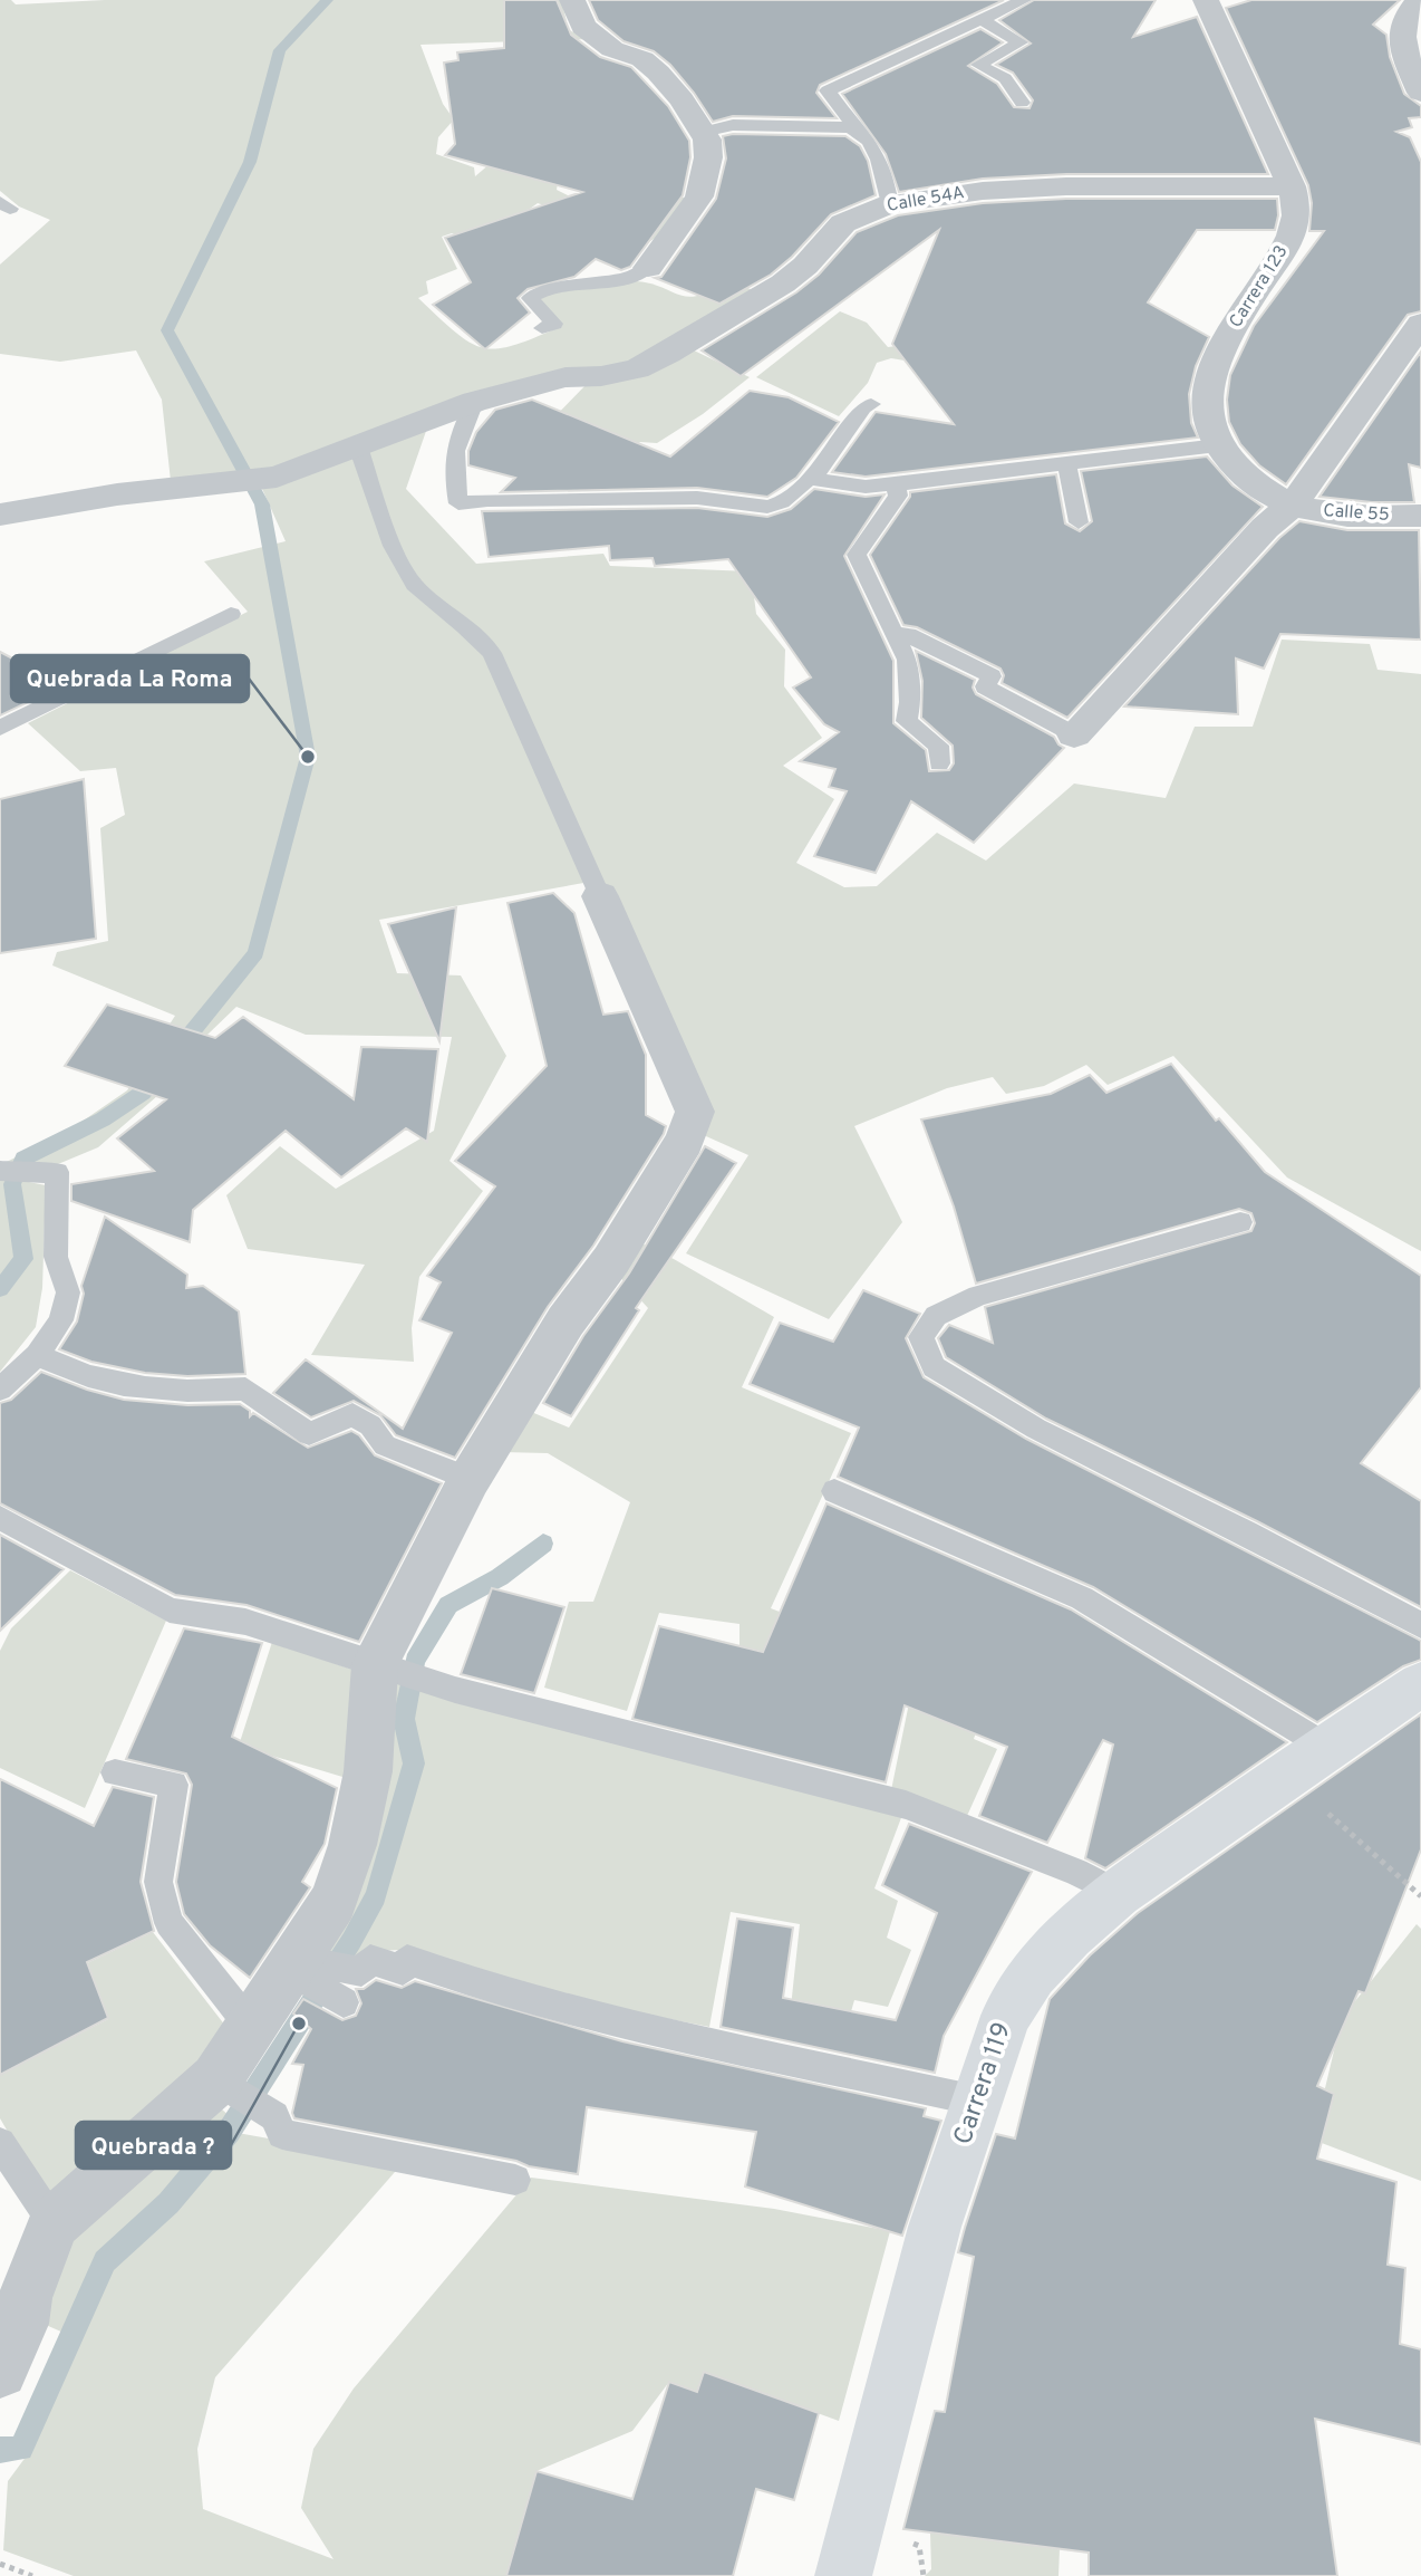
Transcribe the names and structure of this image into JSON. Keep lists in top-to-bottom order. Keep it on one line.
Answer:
{"streets":{"street":["Calle 54A","Carrera 123","Calle 55","Carrera 119"]},"crossings":[["Calle 54A","Carrera 123"],["Carrera 123","Calle 55"]],"places":["Quebrada La Roma","Quebrada ?"]}
